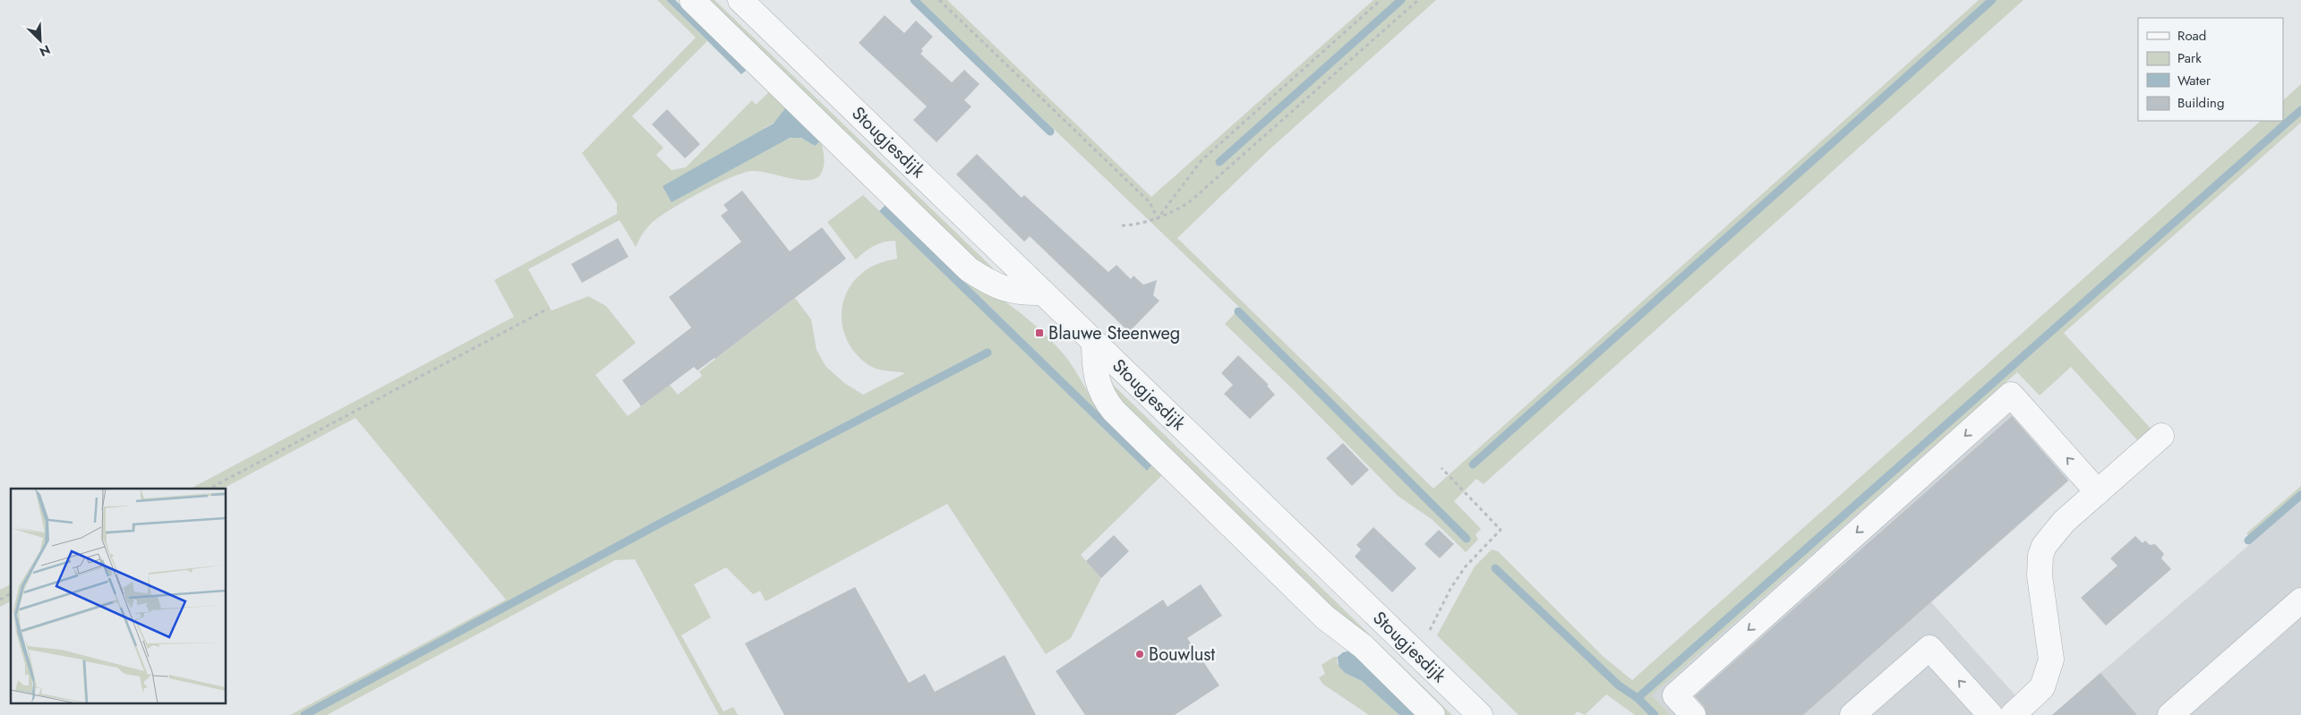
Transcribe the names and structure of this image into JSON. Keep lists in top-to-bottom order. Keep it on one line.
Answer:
{"streets":{"street":["Stougjesdijk"]},"places":{"transit":["Blauwe Steenweg"],"other":["Bouwlust"]},"legend":["Road","Park","Water","Building"],"north":"bottom right"}
